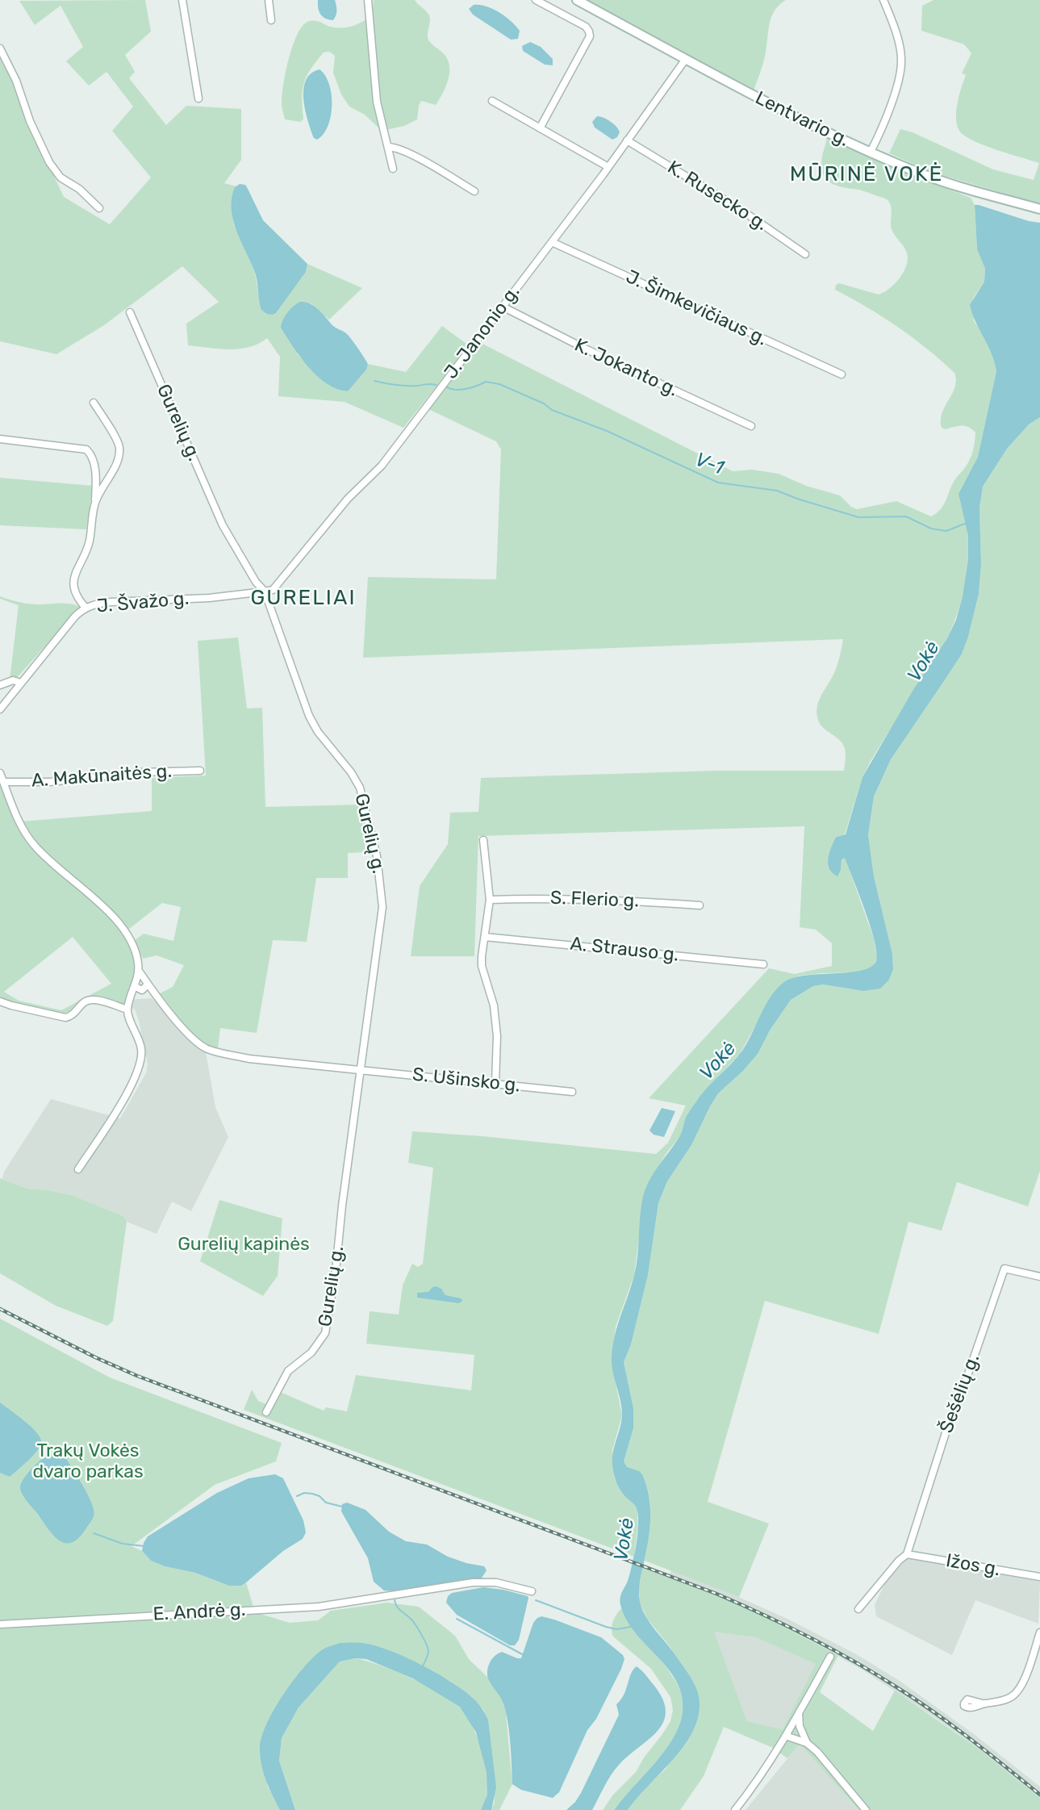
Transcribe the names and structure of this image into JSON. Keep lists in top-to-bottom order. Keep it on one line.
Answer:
{"streets":{"main road":["Lentvario g."],"street":["K. Rusecko g.","J. Šimkevičiaus g.","J. Janonio g.","K. Jokanto g.","Gurelių g.","J. Švažo g.","A. Makūnaitės g.","S. Flerio g.","A. Strauso g.","S. Ušinsko g.","Šešėlių g.","Ižos g.","E. Andrė g."]},"crossings":[["Lentvario g.","J. Janonio g."],["K. Rusecko g.","J. Janonio g."],["J. Šimkevičiaus g.","J. Janonio g."],["J. Janonio g.","K. Jokanto g."],["J. Janonio g.","Gurelių g."],["J. Janonio g.","J. Švažo g."],["Gurelių g.","J. Švažo g."],["Gurelių g.","S. Ušinsko g."],["Šešėlių g.","Ižos g."]],"districts":["MŪRINĖ VOKĖ","GURELIAI"],"water":["V-1","Vokė"],"parks":["Gurelių kapinės","Trakų Vokės dvaro parkas"]}
